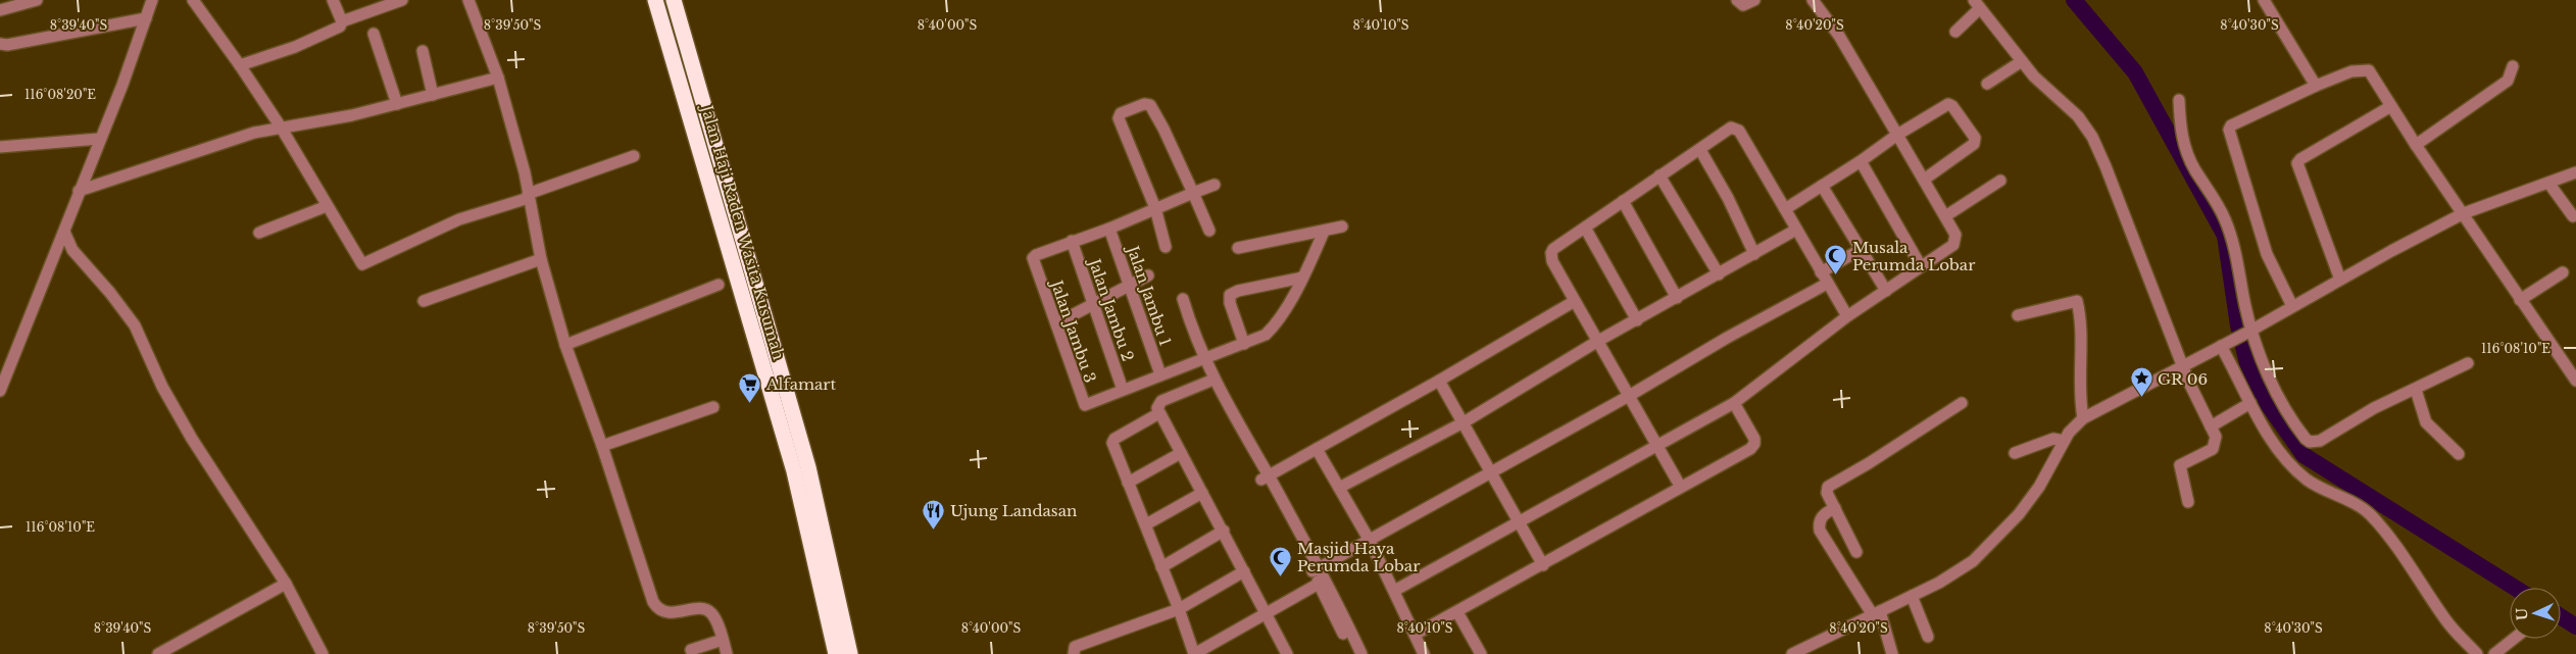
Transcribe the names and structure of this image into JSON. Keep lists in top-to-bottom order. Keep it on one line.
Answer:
{"streets":{"highway":["Jalan Haji Raden Wasita Kusumah"],"street":["Jalan Jambu 1","Jalan Jambu 2","Jalan Jambu 3"]},"crossings":[["Jalan Jambu 2","Jalan Jambu 3"]],"places":{"mosque":["Musala Perumda Lobar","Masjid Haya Perumda Lobar"],"place":["GR 06"],"supermarket":["Alfamart"],"restaurant":["Ujung Landasan"]},"north":"left","coordinates":["8°39'40\"S","8°39'50\"S","8°40'00\"S","8°40'10\"S","8°40'20\"S","8°40'30\"S","116°08'20\"E","116°08'10\"E"]}
